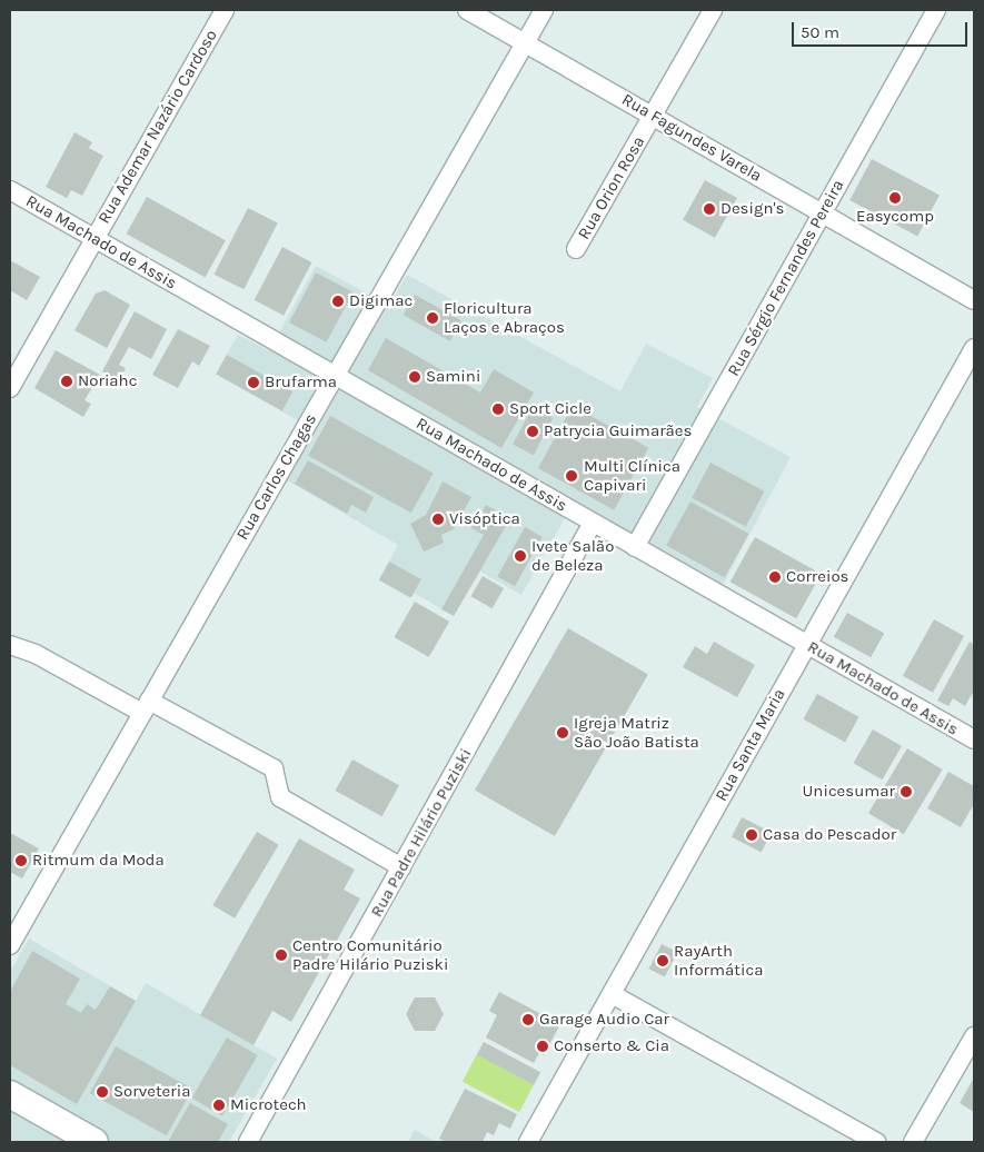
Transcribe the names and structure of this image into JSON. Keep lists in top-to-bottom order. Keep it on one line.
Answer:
{"streets":{"street":["Rua Ademar Nazário Cardoso","Rua Fagundes Varela","Rua Orion Rosa","Rua Machado de Assis","Rua Sérgio Fernandes Pereira","Rua Carlos Chagas","Rua Santa Maria","Rua Padre Hilário Puziski"]},"crossings":[["Rua Ademar Nazário Cardoso","Rua Machado de Assis"],["Rua Fagundes Varela","Rua Orion Rosa"],["Rua Fagundes Varela","Rua Sérgio Fernandes Pereira"],["Rua Fagundes Varela","Rua Carlos Chagas"],["Rua Machado de Assis","Rua Sérgio Fernandes Pereira"],["Rua Machado de Assis","Rua Carlos Chagas"],["Rua Machado de Assis","Rua Santa Maria"],["Rua Machado de Assis","Rua Padre Hilário Puziski"]],"places":["Easycomp","Design's","Digimac","Floricultura Laços e Abraços","Samini","Noriahc","Brufarma","Sport Cicle","Patrycia Guimarães","Multi Clínica Capivari","Visóptica","Ivete Salão de Beleza","Correios","Igreja Matriz São João Batista","Unicesumar","Casa do Pescador","Ritmum da Moda","Centro Comunitário Padre Hilário Puziski","RayArth Informática","Garage Audio Car","Conserto & Cia","Sorveteria","Microtech"],"scale_bar":"50 m"}
